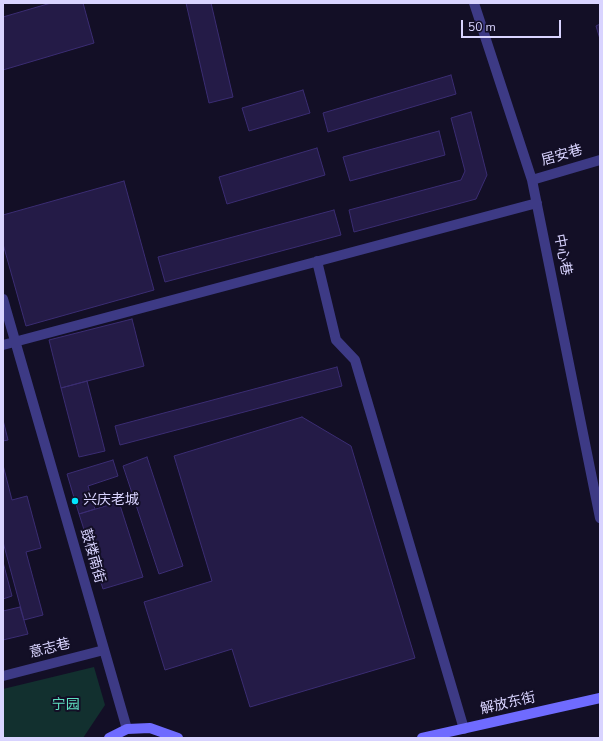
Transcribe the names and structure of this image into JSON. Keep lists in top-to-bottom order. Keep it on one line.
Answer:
{"streets":{"main road":["解放东街"],"street":["居安巷","中心巷","鼓楼南街","意志巷"]},"crossings":[["居安巷","中心巷"],["鼓楼南街","意志巷"]],"parks":["宁园"],"places":["兴庆老城"],"scale_bar":"50 m"}
